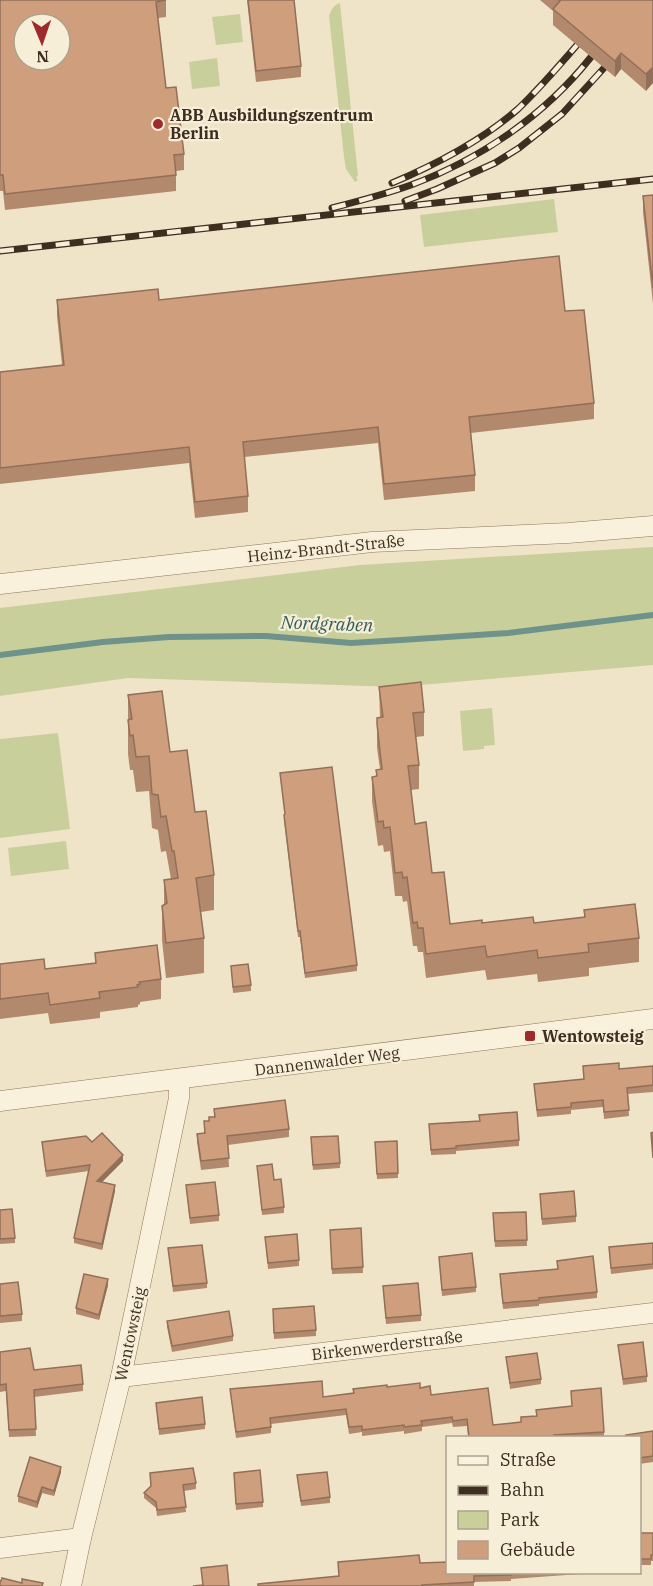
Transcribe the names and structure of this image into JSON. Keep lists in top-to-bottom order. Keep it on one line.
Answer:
{"streets":{"street":["Heinz-Brandt-Straße","Dannenwalder Weg","Wentowsteig","Birkenwerderstraße"]},"crossings":[["Dannenwalder Weg","Wentowsteig"],["Wentowsteig","Birkenwerderstraße"]],"water":["Nordgraben"],"places":{"other":["ABB Ausbildungszentrum Berlin"],"transit":["Wentowsteig"]},"legend":["Straße","Bahn","Park","Gebäude"],"north":"bottom"}
